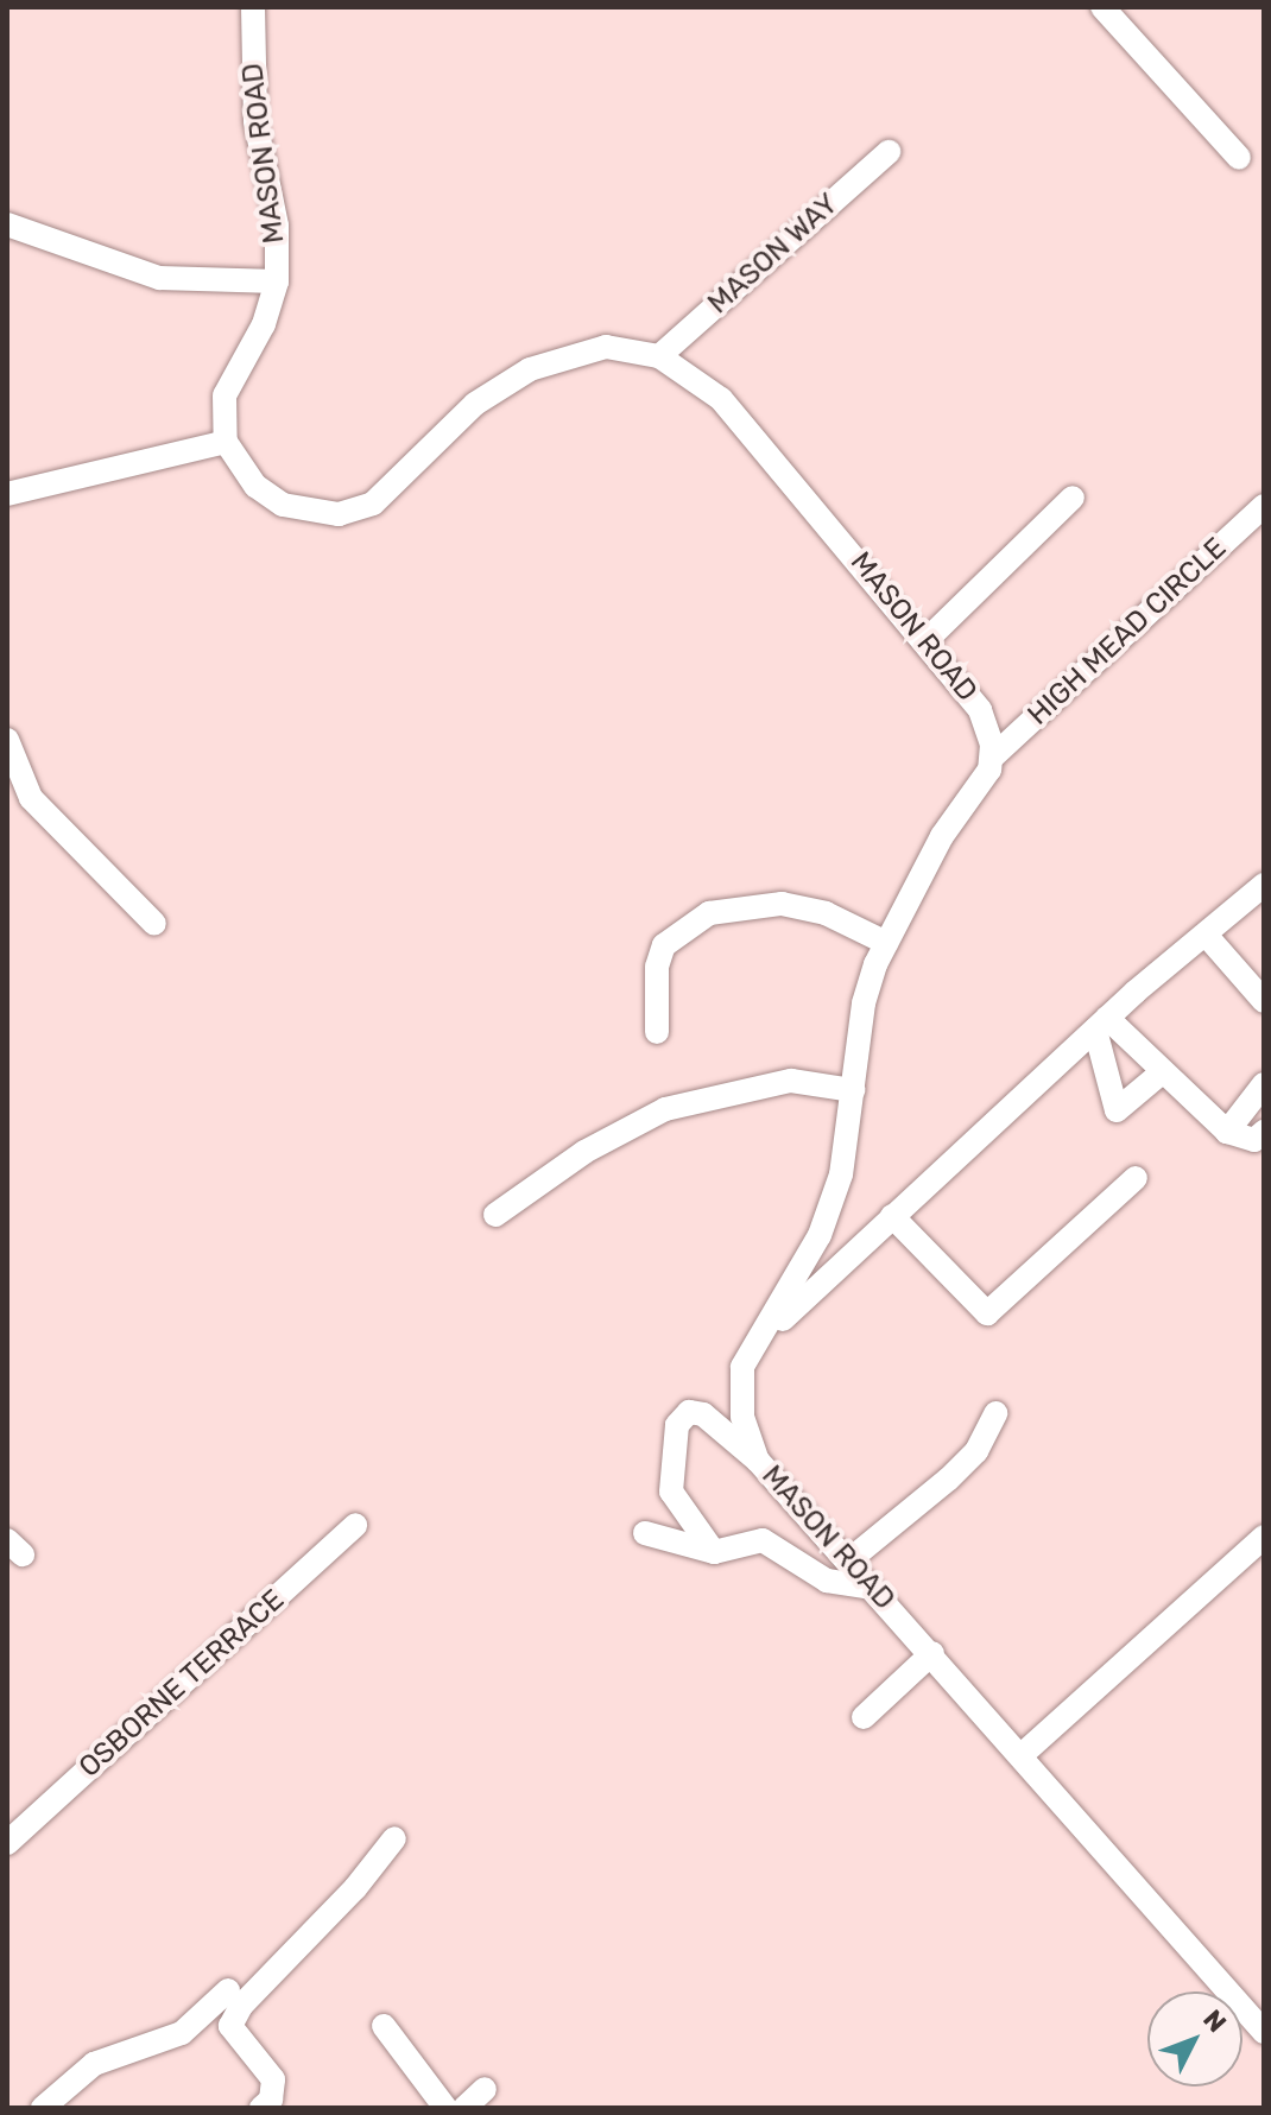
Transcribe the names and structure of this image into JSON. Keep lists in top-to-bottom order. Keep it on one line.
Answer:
{"streets":{"street":["MASON ROAD","MASON WAY","HIGH MEAD CIRCLE","OSBORNE TERRACE"]},"crossings":[["MASON ROAD","MASON WAY"],["MASON ROAD","HIGH MEAD CIRCLE"]],"north":"top right"}
